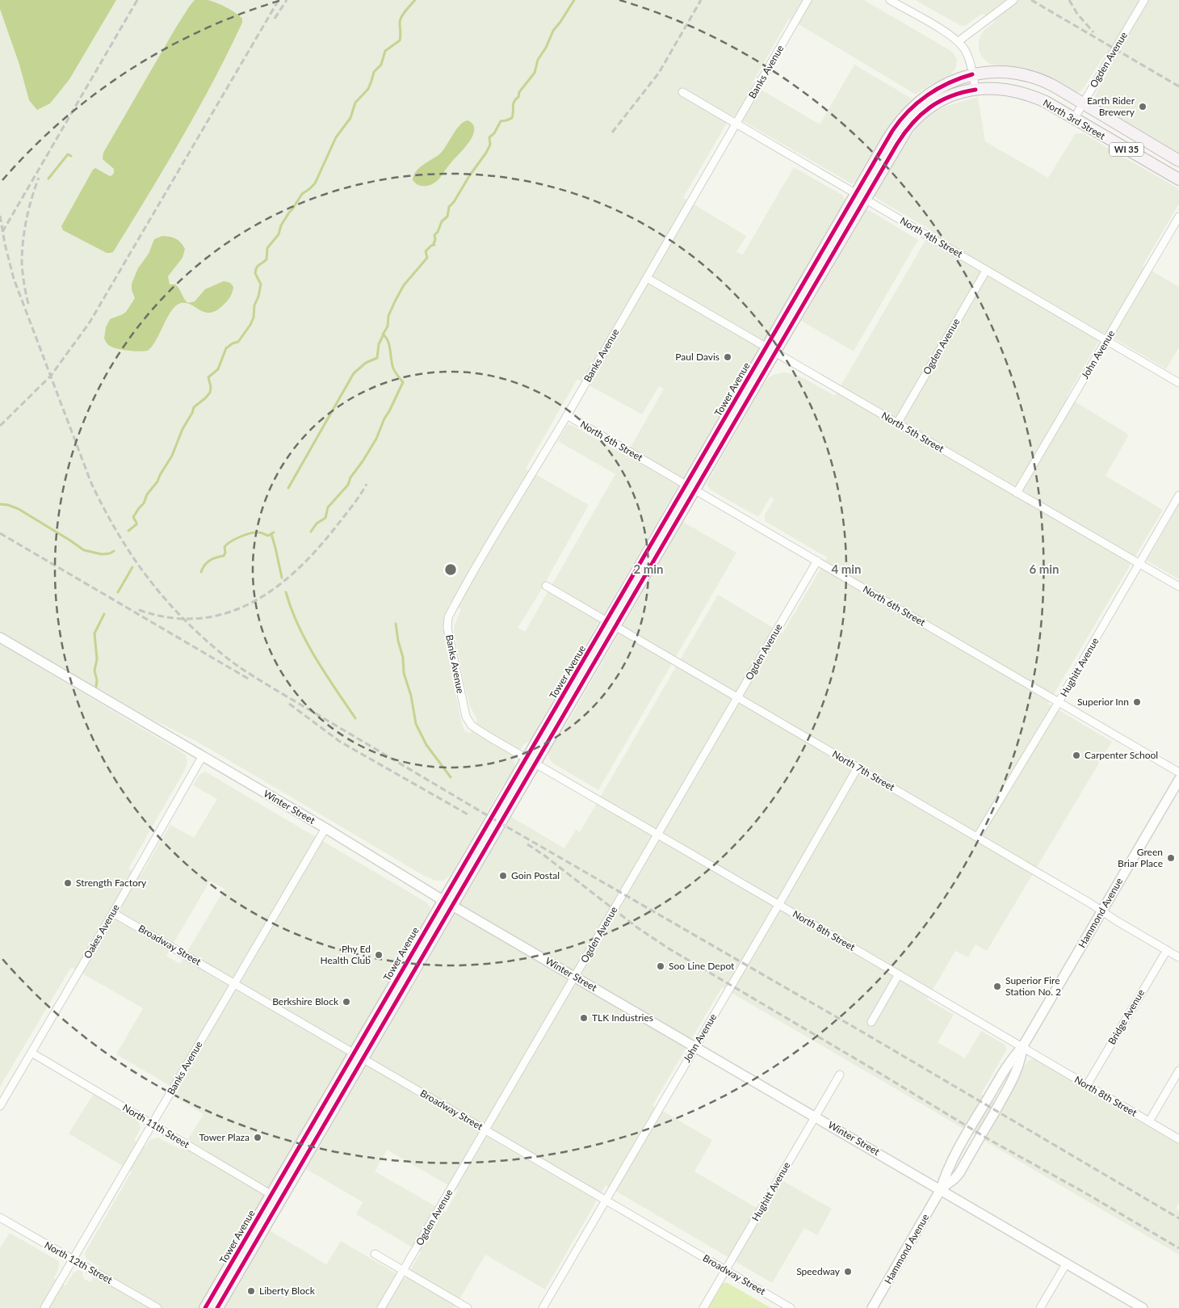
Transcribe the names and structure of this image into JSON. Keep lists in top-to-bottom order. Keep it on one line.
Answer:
{"streets":{"main road":["North 3rd Street","WI 35","Tower Avenue"],"street":["Ogden Avenue","Banks Avenue","North 4th Street","John Avenue","North 5th Street","North 6th Street","Hughitt Avenue","North 7th Street","Winter Street","Hammond Avenue","North 8th Street","Oakes Avenue","Broadway Street","Bridge Avenue","North 11th Street","North 12th Street"]},"crossings":[["Ogden Avenue","North 3rd Street"],["Ogden Avenue","North 4th Street"],["Ogden Avenue","North 5th Street"],["Ogden Avenue","North 6th Street"],["Ogden Avenue","North 7th Street"],["Ogden Avenue","Winter Street"],["Ogden Avenue","North 8th Street"],["Ogden Avenue","Broadway Street"],["Banks Avenue","North 4th Street"],["Banks Avenue","North 5th Street"],["Banks Avenue","North 6th Street"],["Banks Avenue","Winter Street"],["Banks Avenue","North 8th Street"],["Banks Avenue","Broadway Street"],["Banks Avenue","North 11th Street"],["Banks Avenue","North 12th Street"],["North 3rd Street","Tower Avenue"],["North 4th Street","John Avenue"],["North 4th Street","Tower Avenue"],["John Avenue","North 5th Street"],["John Avenue","North 7th Street"],["John Avenue","Winter Street"],["John Avenue","North 8th Street"],["John Avenue","Broadway Street"],["Tower Avenue","North 5th Street"],["Tower Avenue","North 6th Street"],["Tower Avenue","North 7th Street"],["Tower Avenue","Winter Street"],["Tower Avenue","North 8th Street"],["Tower Avenue","Broadway Street"],["Tower Avenue","North 11th Street"],["North 5th Street","Hughitt Avenue"],["North 6th Street","Hughitt Avenue"],["Hughitt Avenue","North 7th Street"],["Hughitt Avenue","Winter Street"],["Hughitt Avenue","Broadway Street"],["North 7th Street","Hammond Avenue"],["North 7th Street","Bridge Avenue"],["Winter Street","Hammond Avenue"],["Winter Street","Oakes Avenue"],["Hammond Avenue","North 8th Street"],["North 8th Street","Bridge Avenue"],["Oakes Avenue","Broadway Street"],["Oakes Avenue","North 11th Street"]],"places":["Earth Rider Brewery","Paul Davis","Superior Inn","Carpenter School","Green Briar Place","Goin Postal","Strength Factory","Phy Ed Health Club","Soo Line Depot","Superior Fire Station No. 2","Berkshire Block","TLK Industries","Tower Plaza","Speedway","Liberty Block"],"rings":["2 min","4 min","6 min"]}
